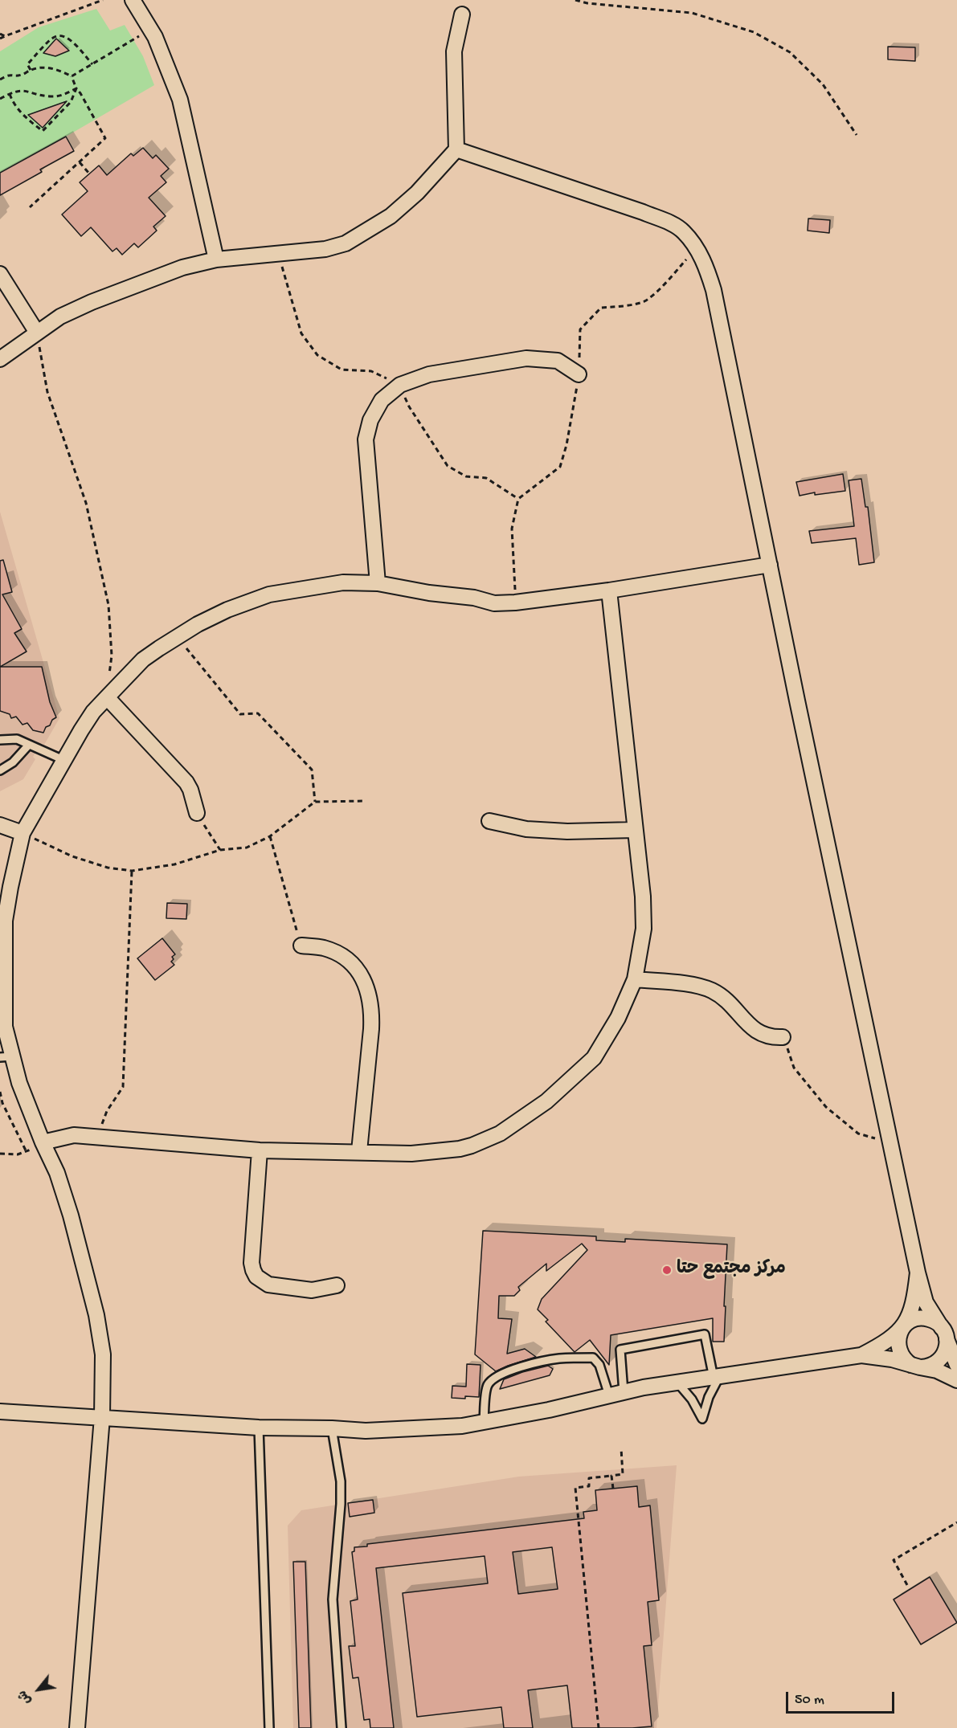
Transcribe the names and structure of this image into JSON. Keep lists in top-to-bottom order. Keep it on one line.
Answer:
{"places":["مركز مجتمع حتا"],"scale_bar":"50 m","north":"bottom left"}
